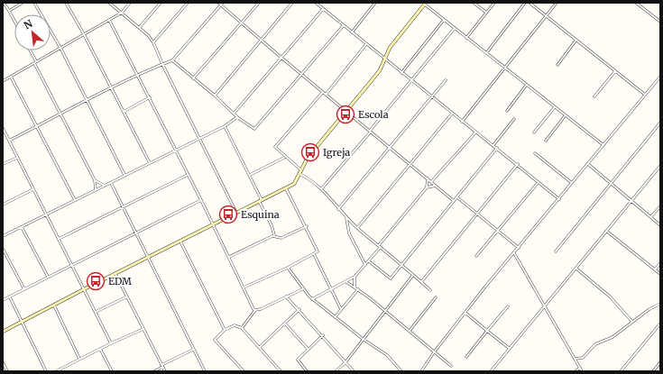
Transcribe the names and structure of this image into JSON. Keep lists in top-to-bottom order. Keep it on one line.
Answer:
{"places":{"bus stop":["Escola","Igreja","Esquina","EDM"]},"north":"top left"}
